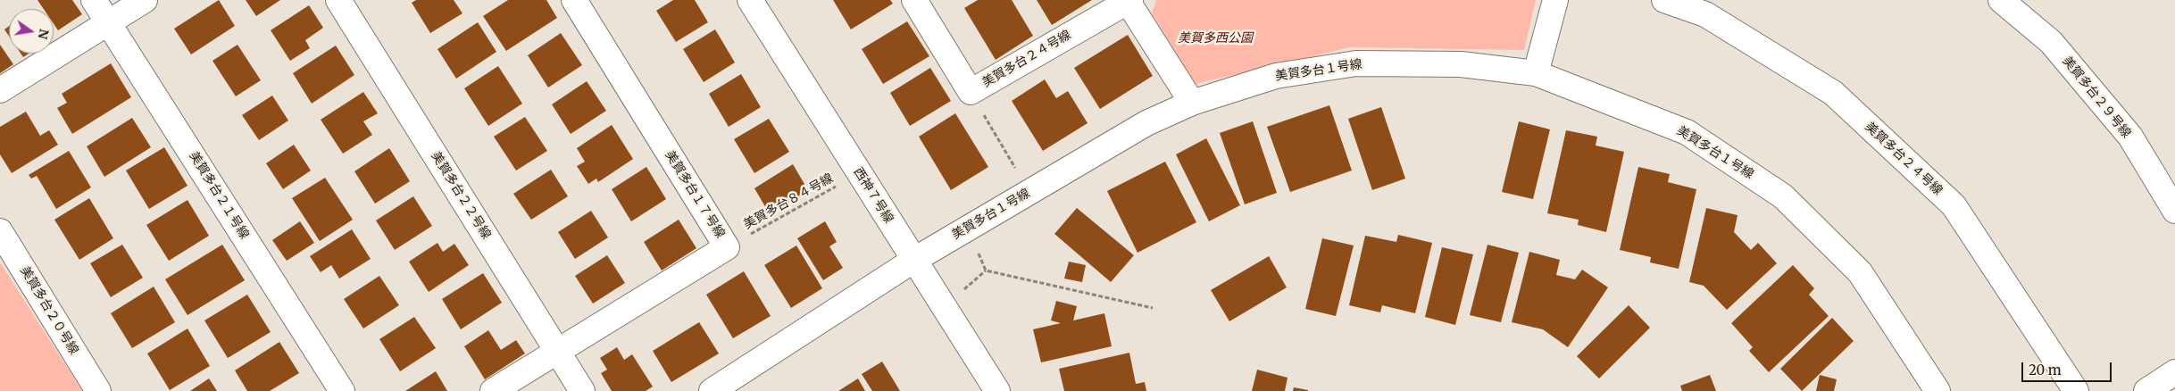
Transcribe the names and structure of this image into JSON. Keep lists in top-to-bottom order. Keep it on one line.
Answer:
{"streets":{"street":["美賀多台２４号線","美賀多台１号線","美賀多台２９号線","美賀多台１７号線","美賀多台２１号線","美賀多台２２号線","西神７号線","美賀多台２０号線"],"path":["美賀多台８４号線"]},"crossings":[["美賀多台１号線","西神７号線"],["美賀多台１７号線","美賀多台２２号線"],["美賀多台１７号線","美賀多台８４号線"],["西神７号線","美賀多台８４号線"]],"parks":["美賀多西公園"],"scale_bar":"20 m","north":"right"}
